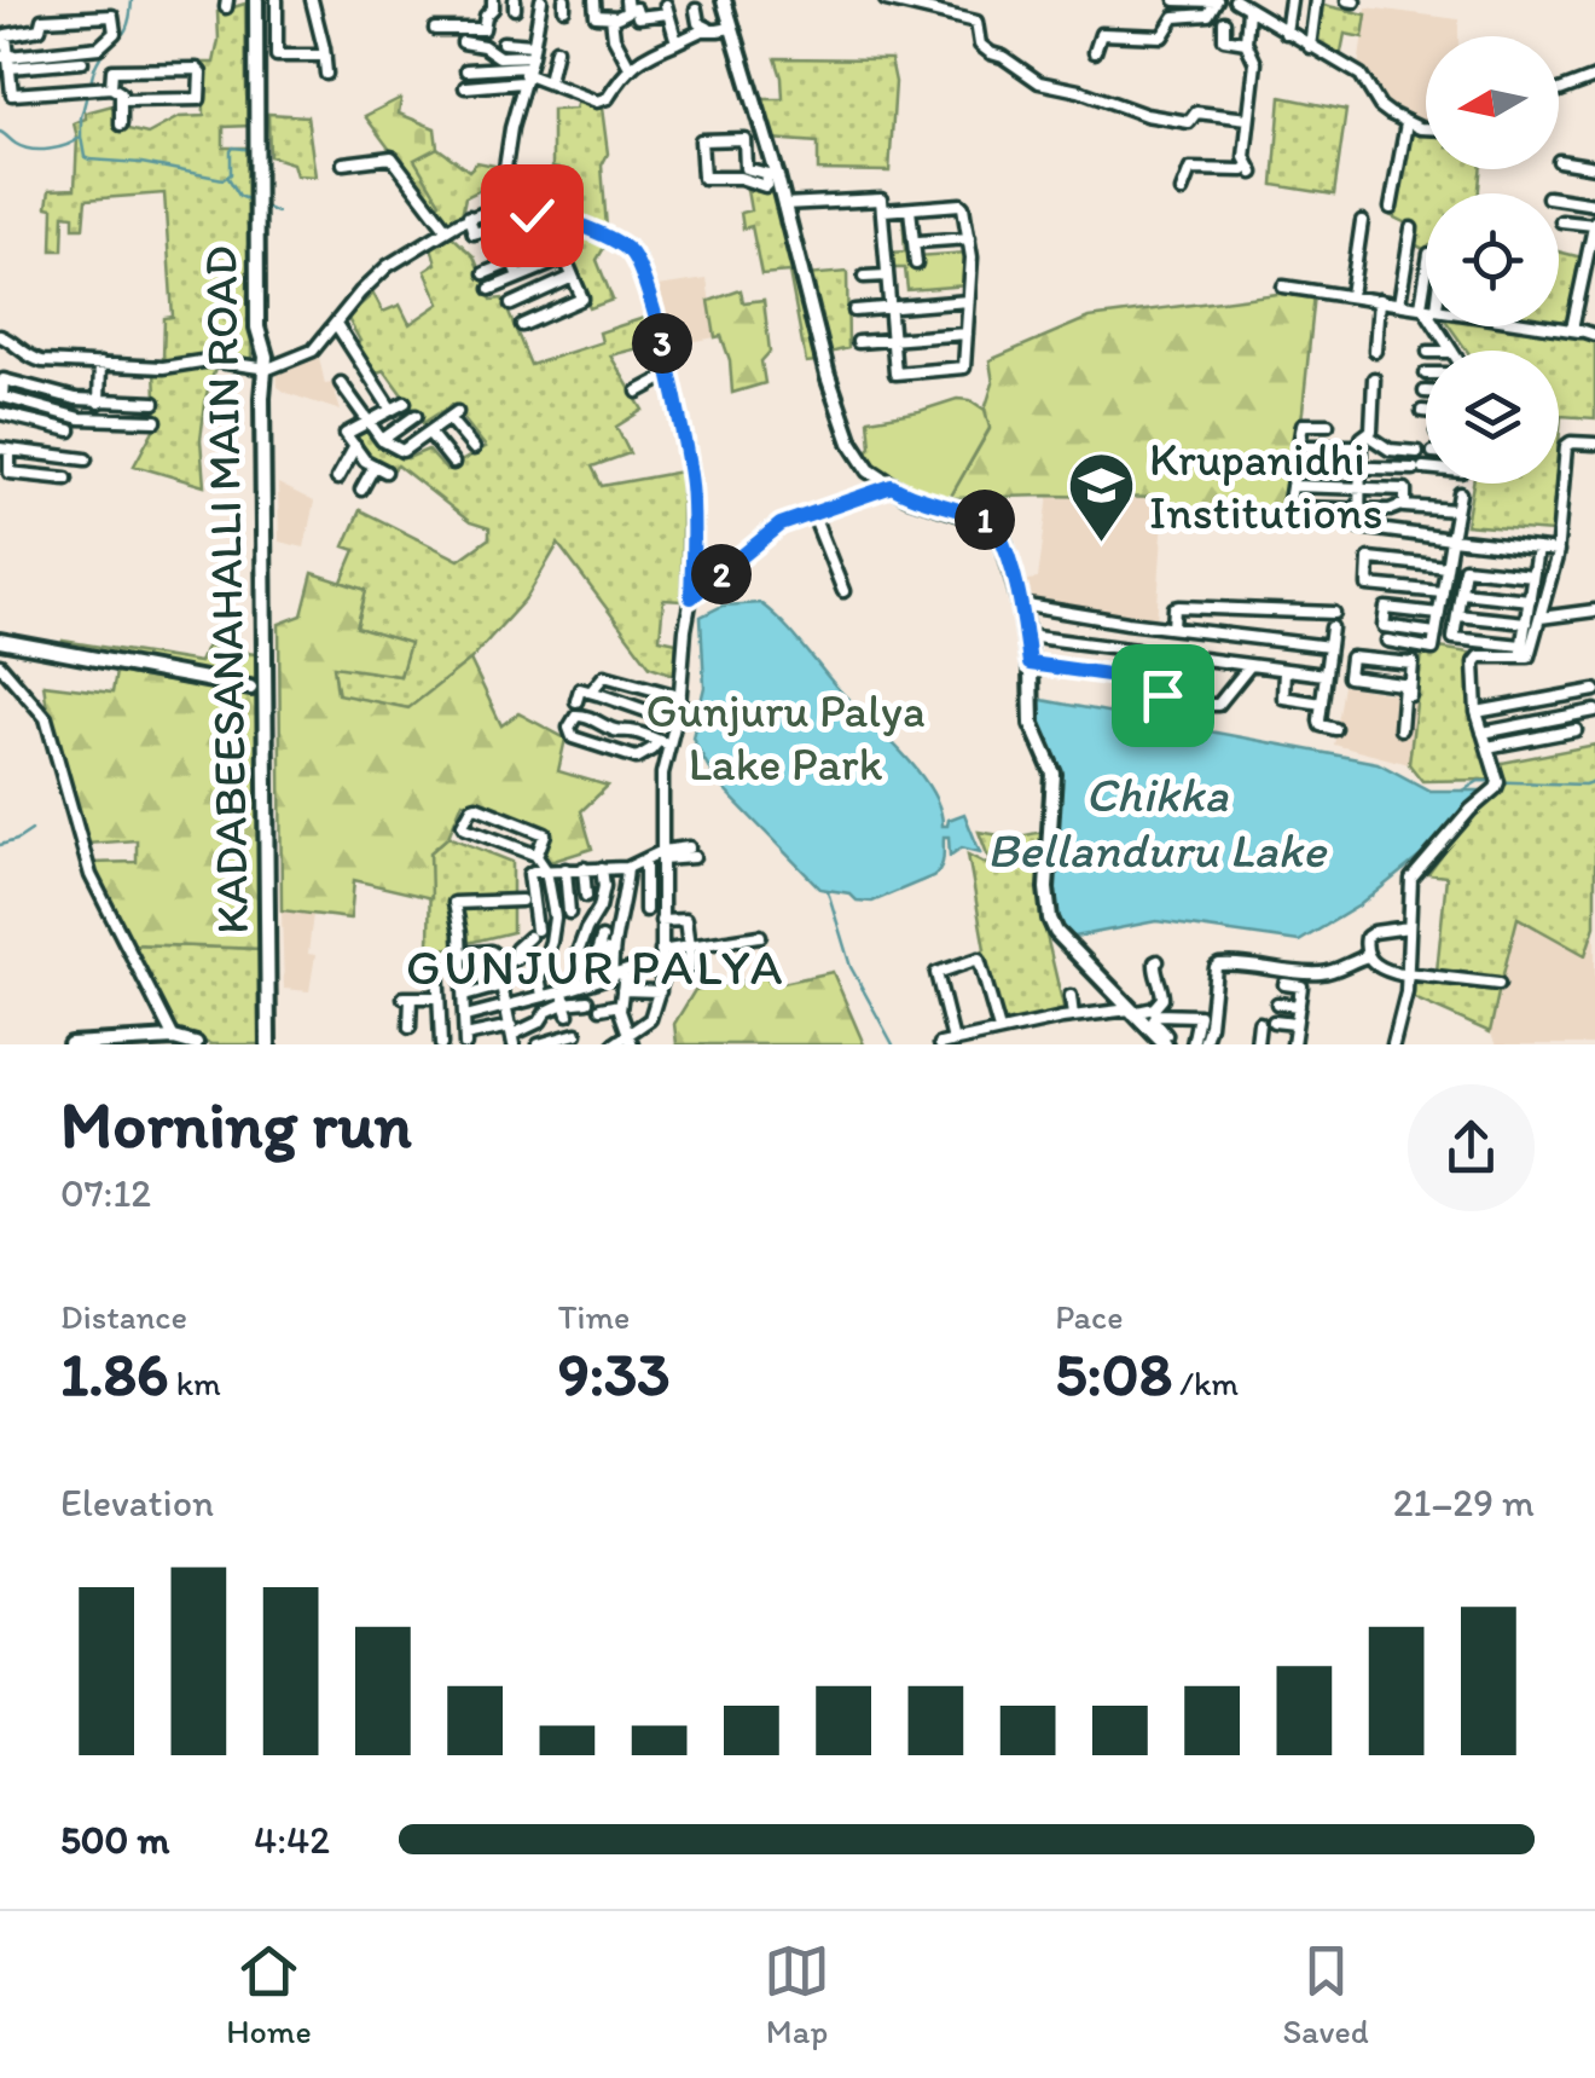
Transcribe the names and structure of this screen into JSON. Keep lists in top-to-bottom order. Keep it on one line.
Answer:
{"streets":{"main road":["KADABEESANAHALLI MAIN ROAD"]},"districts":["GUNJUR PALYA"],"water":["Chikka Bellanduru Lake"],"parks":["Gunjuru Palya Lake Park"],"places":{"school or university":["Krupanidhi Institutions"]},"north":"left","page":{"pins":["3","1","2"],"heading":["Morning run","07:12"],"stats":[["Distance","1.86 km"],["Time","9:33"],["Pace","5:08 /km"]],"chart":["Elevation","21–29 m"],"list":[{"name":"500 m","note":"4:42"}],"tabs":["Home","Map","Saved"]}}
